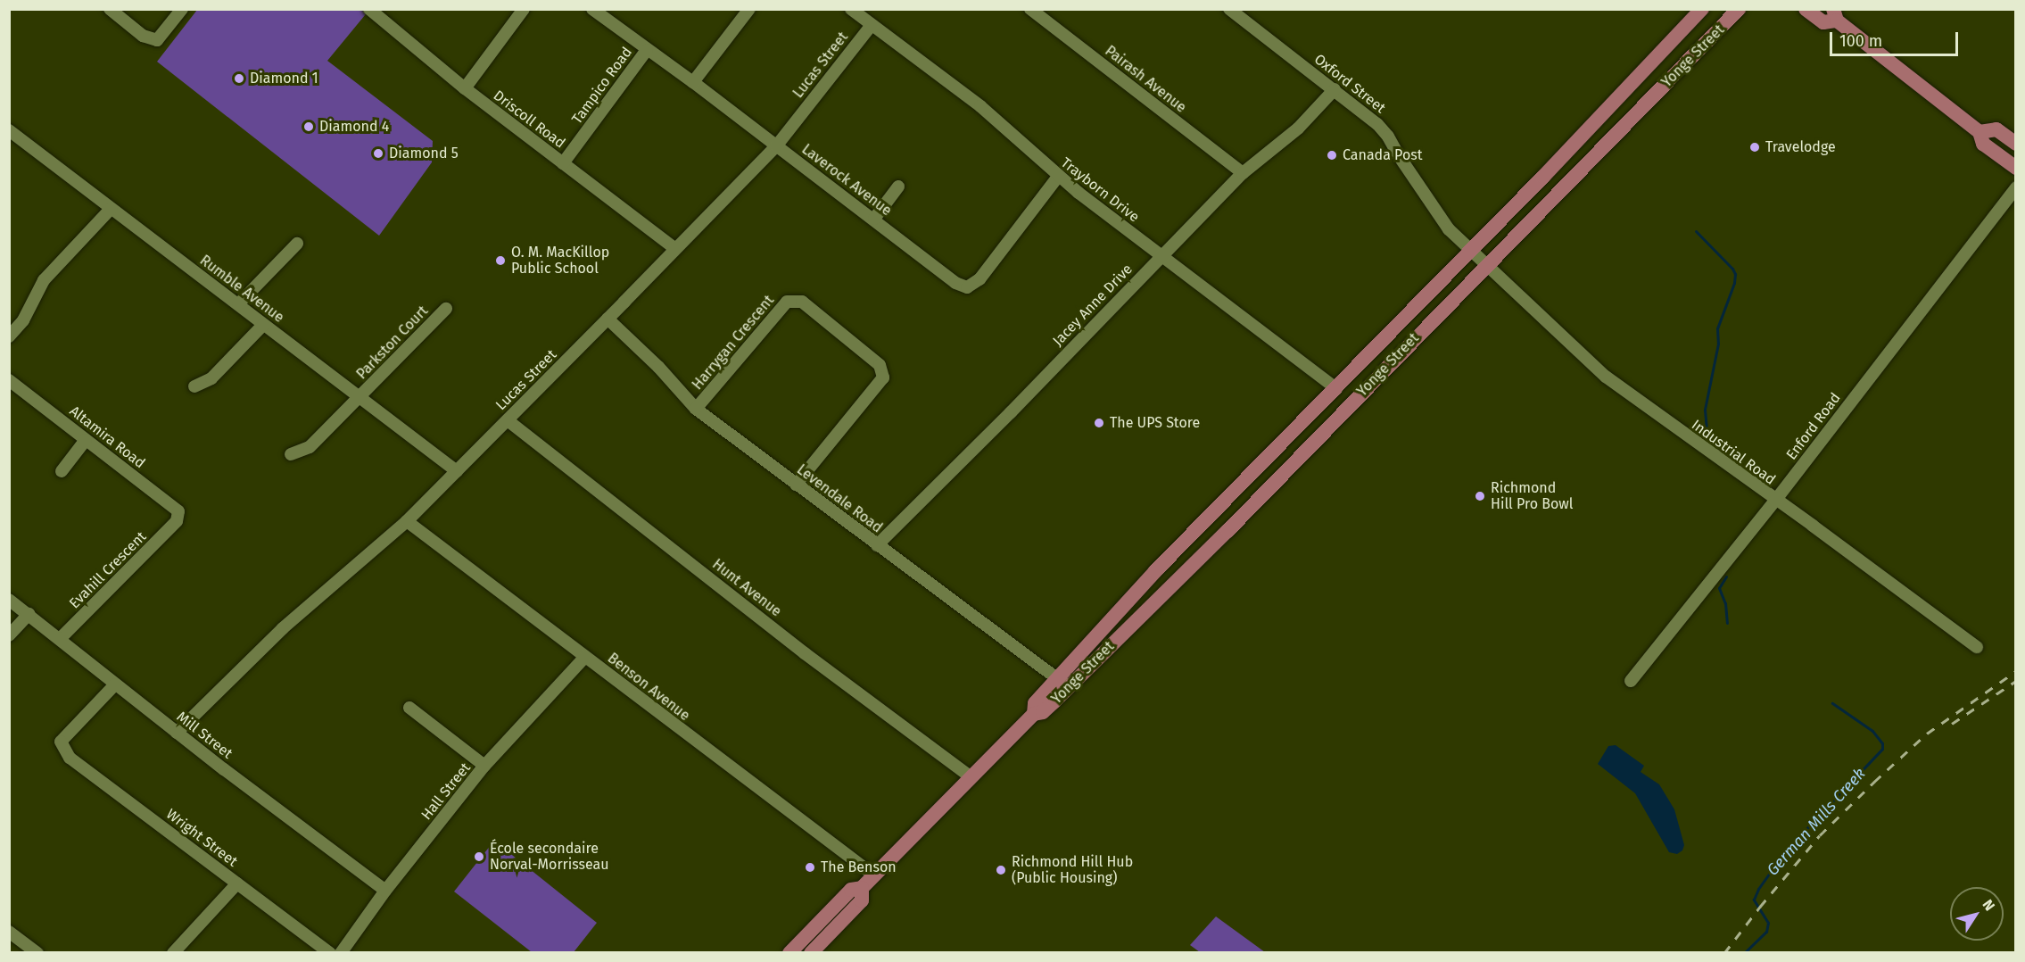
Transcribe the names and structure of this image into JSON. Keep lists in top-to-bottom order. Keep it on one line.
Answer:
{"streets":{"main road":["Yonge Street"],"street":["Lucas Street","Pairash Avenue","Oxford Street","Tampico Road","Driscoll Road","Laverock Avenue","Trayborn Drive","Rumble Avenue","Jacey Anne Drive","Parkston Court","Harrygan Crescent","Enford Road","Altamira Road","Industrial Road","Levendale Road","Evahill Crescent","Hunt Avenue","Benson Avenue","Mill Street","Hall Street","Wright Street"]},"crossings":[["Yonge Street","Oxford Street"],["Yonge Street","Trayborn Drive"],["Yonge Street","Industrial Road"],["Yonge Street","Levendale Road"],["Yonge Street","Hunt Avenue"],["Yonge Street","Benson Avenue"],["Lucas Street","Driscoll Road"],["Lucas Street","Laverock Avenue"],["Lucas Street","Trayborn Drive"],["Lucas Street","Rumble Avenue"],["Lucas Street","Levendale Road"],["Lucas Street","Hunt Avenue"],["Lucas Street","Benson Avenue"],["Lucas Street","Mill Street"],["Pairash Avenue","Jacey Anne Drive"],["Oxford Street","Jacey Anne Drive"],["Oxford Street","Industrial Road"],["Tampico Road","Driscoll Road"],["Tampico Road","Laverock Avenue"],["Laverock Avenue","Trayborn Drive"],["Trayborn Drive","Jacey Anne Drive"],["Rumble Avenue","Parkston Court"],["Jacey Anne Drive","Levendale Road"],["Harrygan Crescent","Levendale Road"],["Enford Road","Industrial Road"],["Altamira Road","Evahill Crescent"],["Evahill Crescent","Mill Street"],["Benson Avenue","Hall Street"],["Mill Street","Hall Street"],["Mill Street","Wright Street"]],"water":["German Mills Creek"],"places":["Diamond 1","Diamond 4","Travelodge","Diamond 5","Canada Post","O. M. MacKillop Public School","The UPS Store","Richmond Hill Pro Bowl","École secondaire Norval-Morrisseau","The Benson","Richmond Hill Hub (Public Housing)"],"scale_bar":"100 m","north":"top right"}
